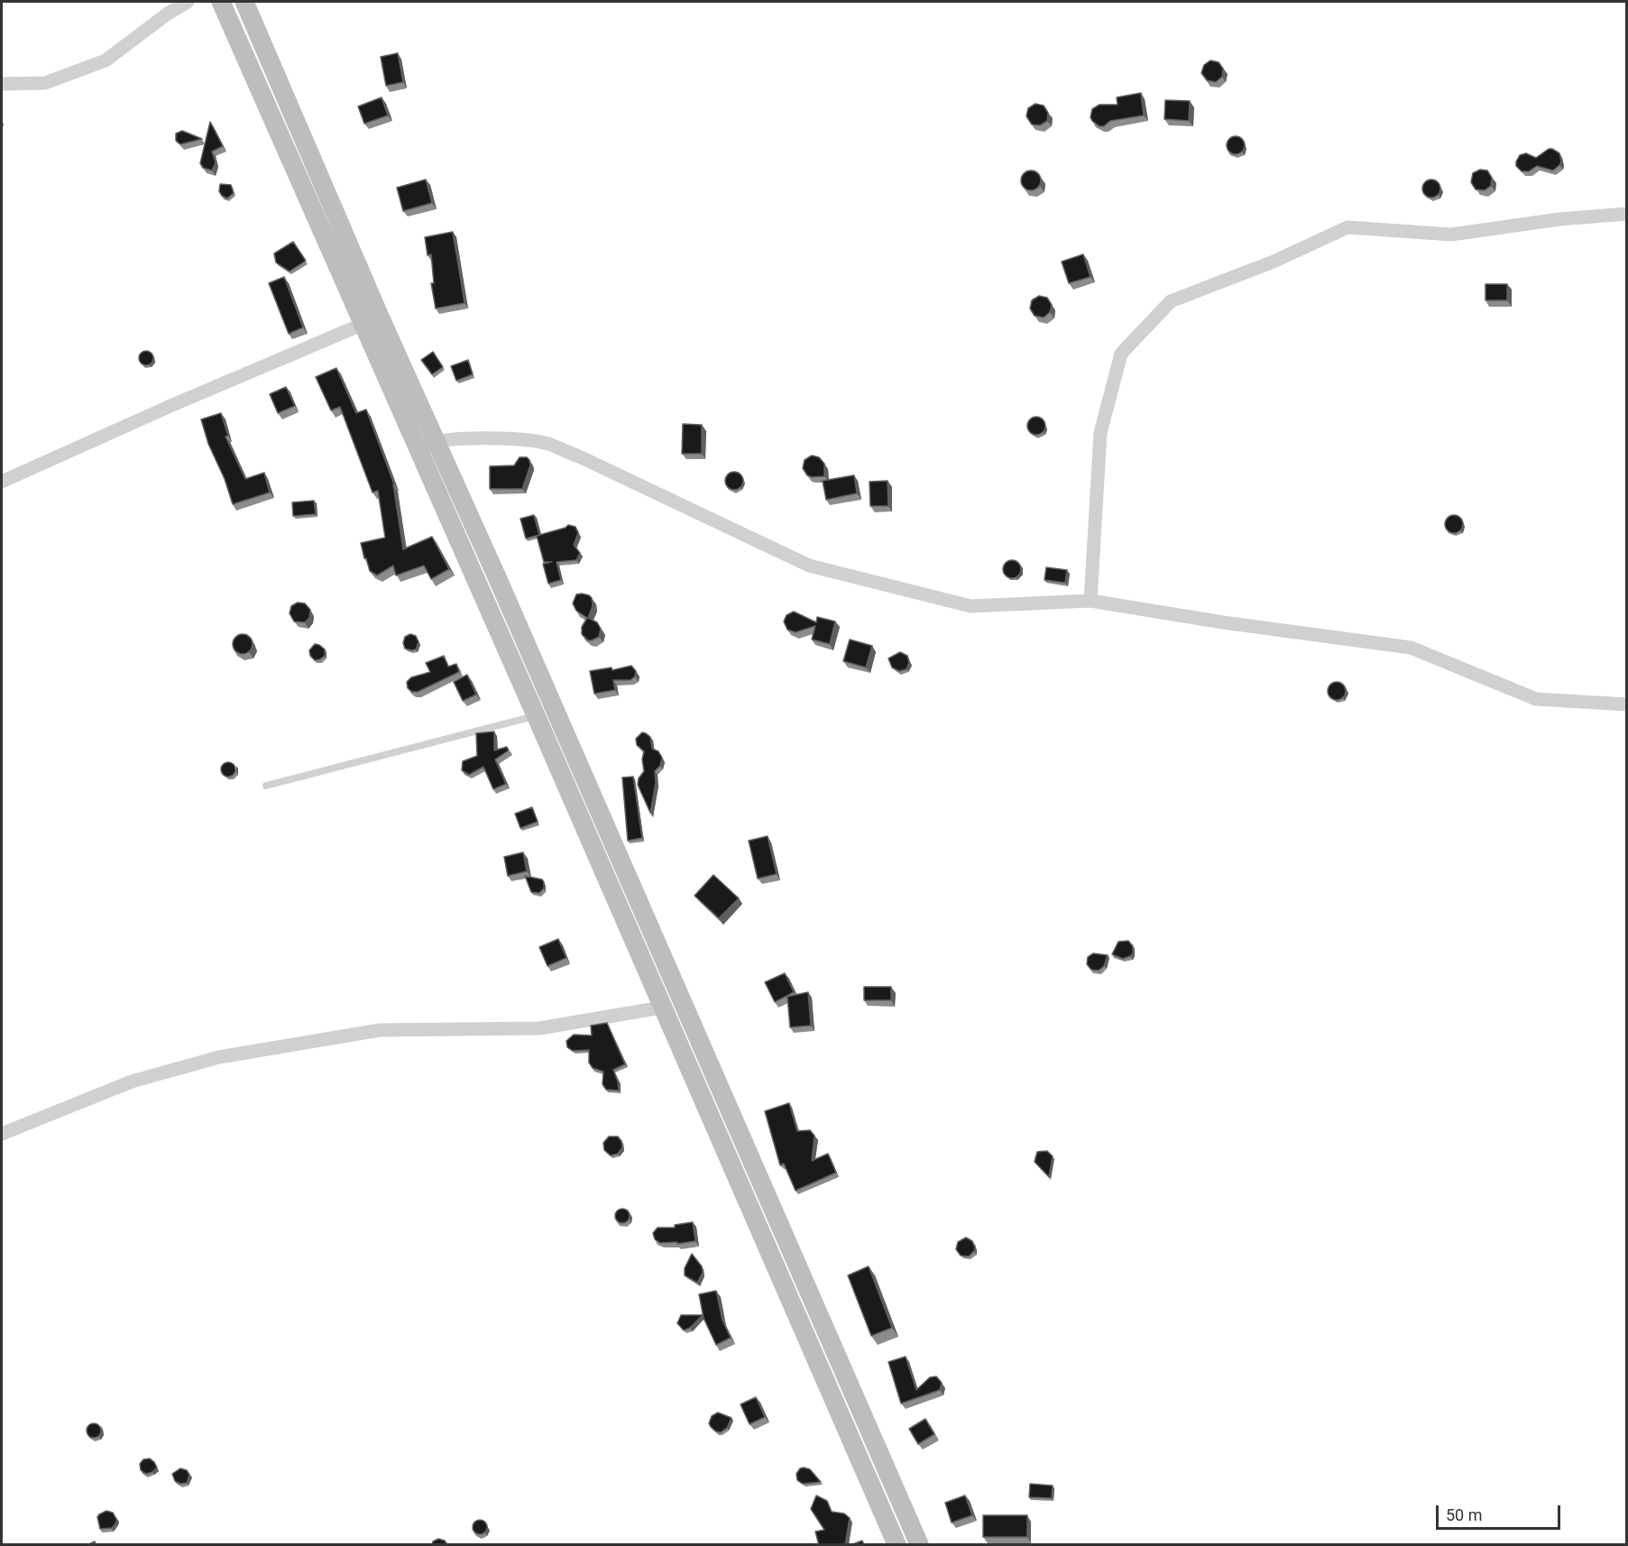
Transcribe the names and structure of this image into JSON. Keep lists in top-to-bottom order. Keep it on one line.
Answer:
{"scale_bar":"50 m"}
